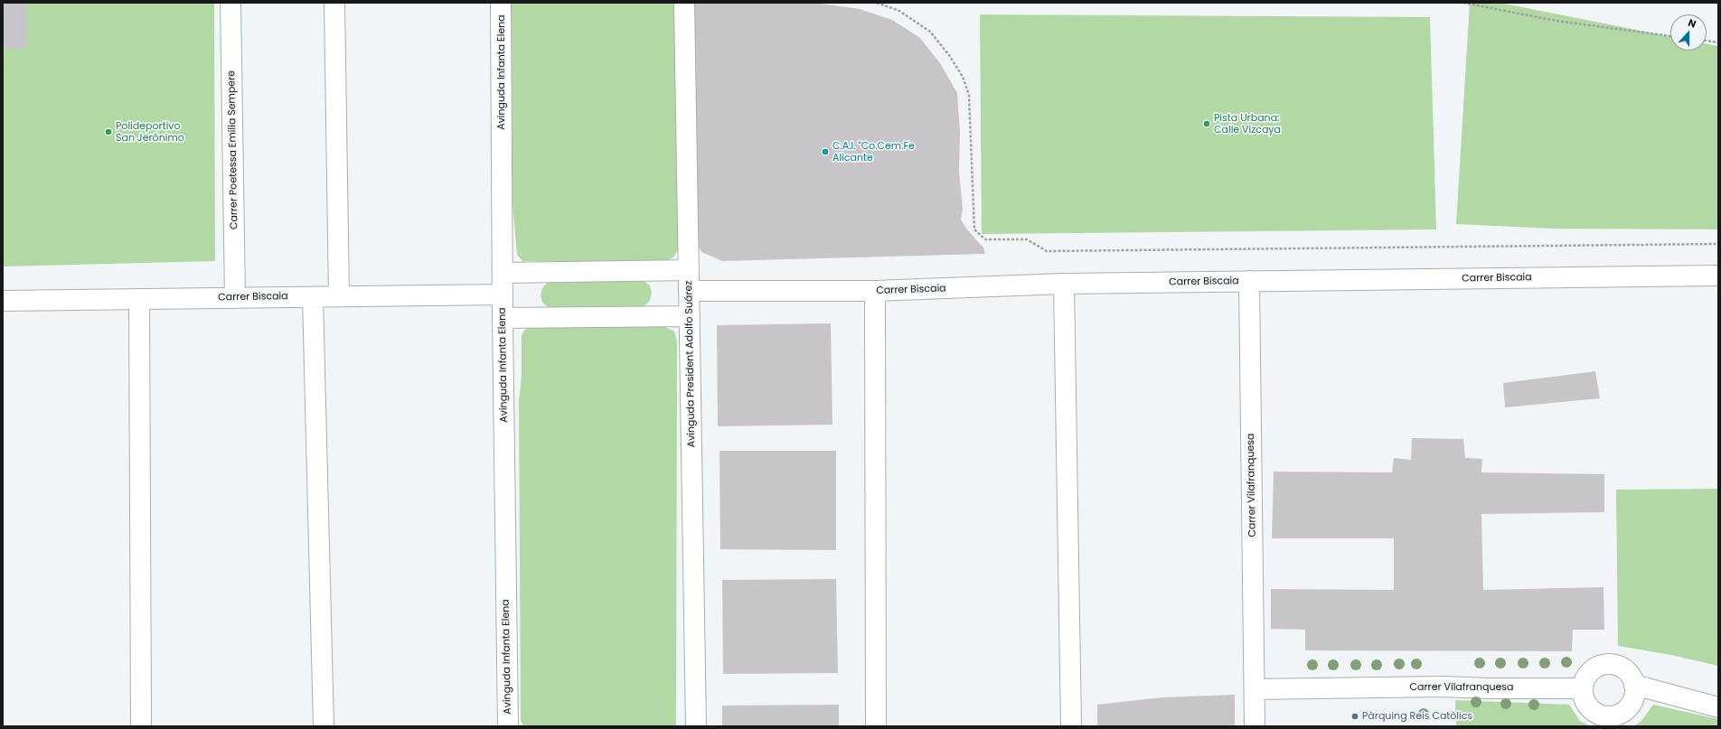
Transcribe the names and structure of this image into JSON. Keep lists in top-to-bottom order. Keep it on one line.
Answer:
{"streets":{"street":["Avinguda Infanta Elena","Carrer Poetessa Emília Sempere","Carrer Biscaia","Avinguda President Adolfo Suárez","Carrer Vilafranquesa"]},"crossings":[["Avinguda Infanta Elena","Carrer Biscaia"],["Carrer Poetessa Emília Sempere","Carrer Biscaia"],["Carrer Biscaia","Avinguda President Adolfo Suárez"],["Carrer Biscaia","Carrer Vilafranquesa"]],"places":["Pista Urbana: Calle Vizcaya","Polideportivo San Jerónimo","C.A.I. \"Co.Cem.Fe Alicante","Pàrquing Reis Catòlics"],"north":"top"}
